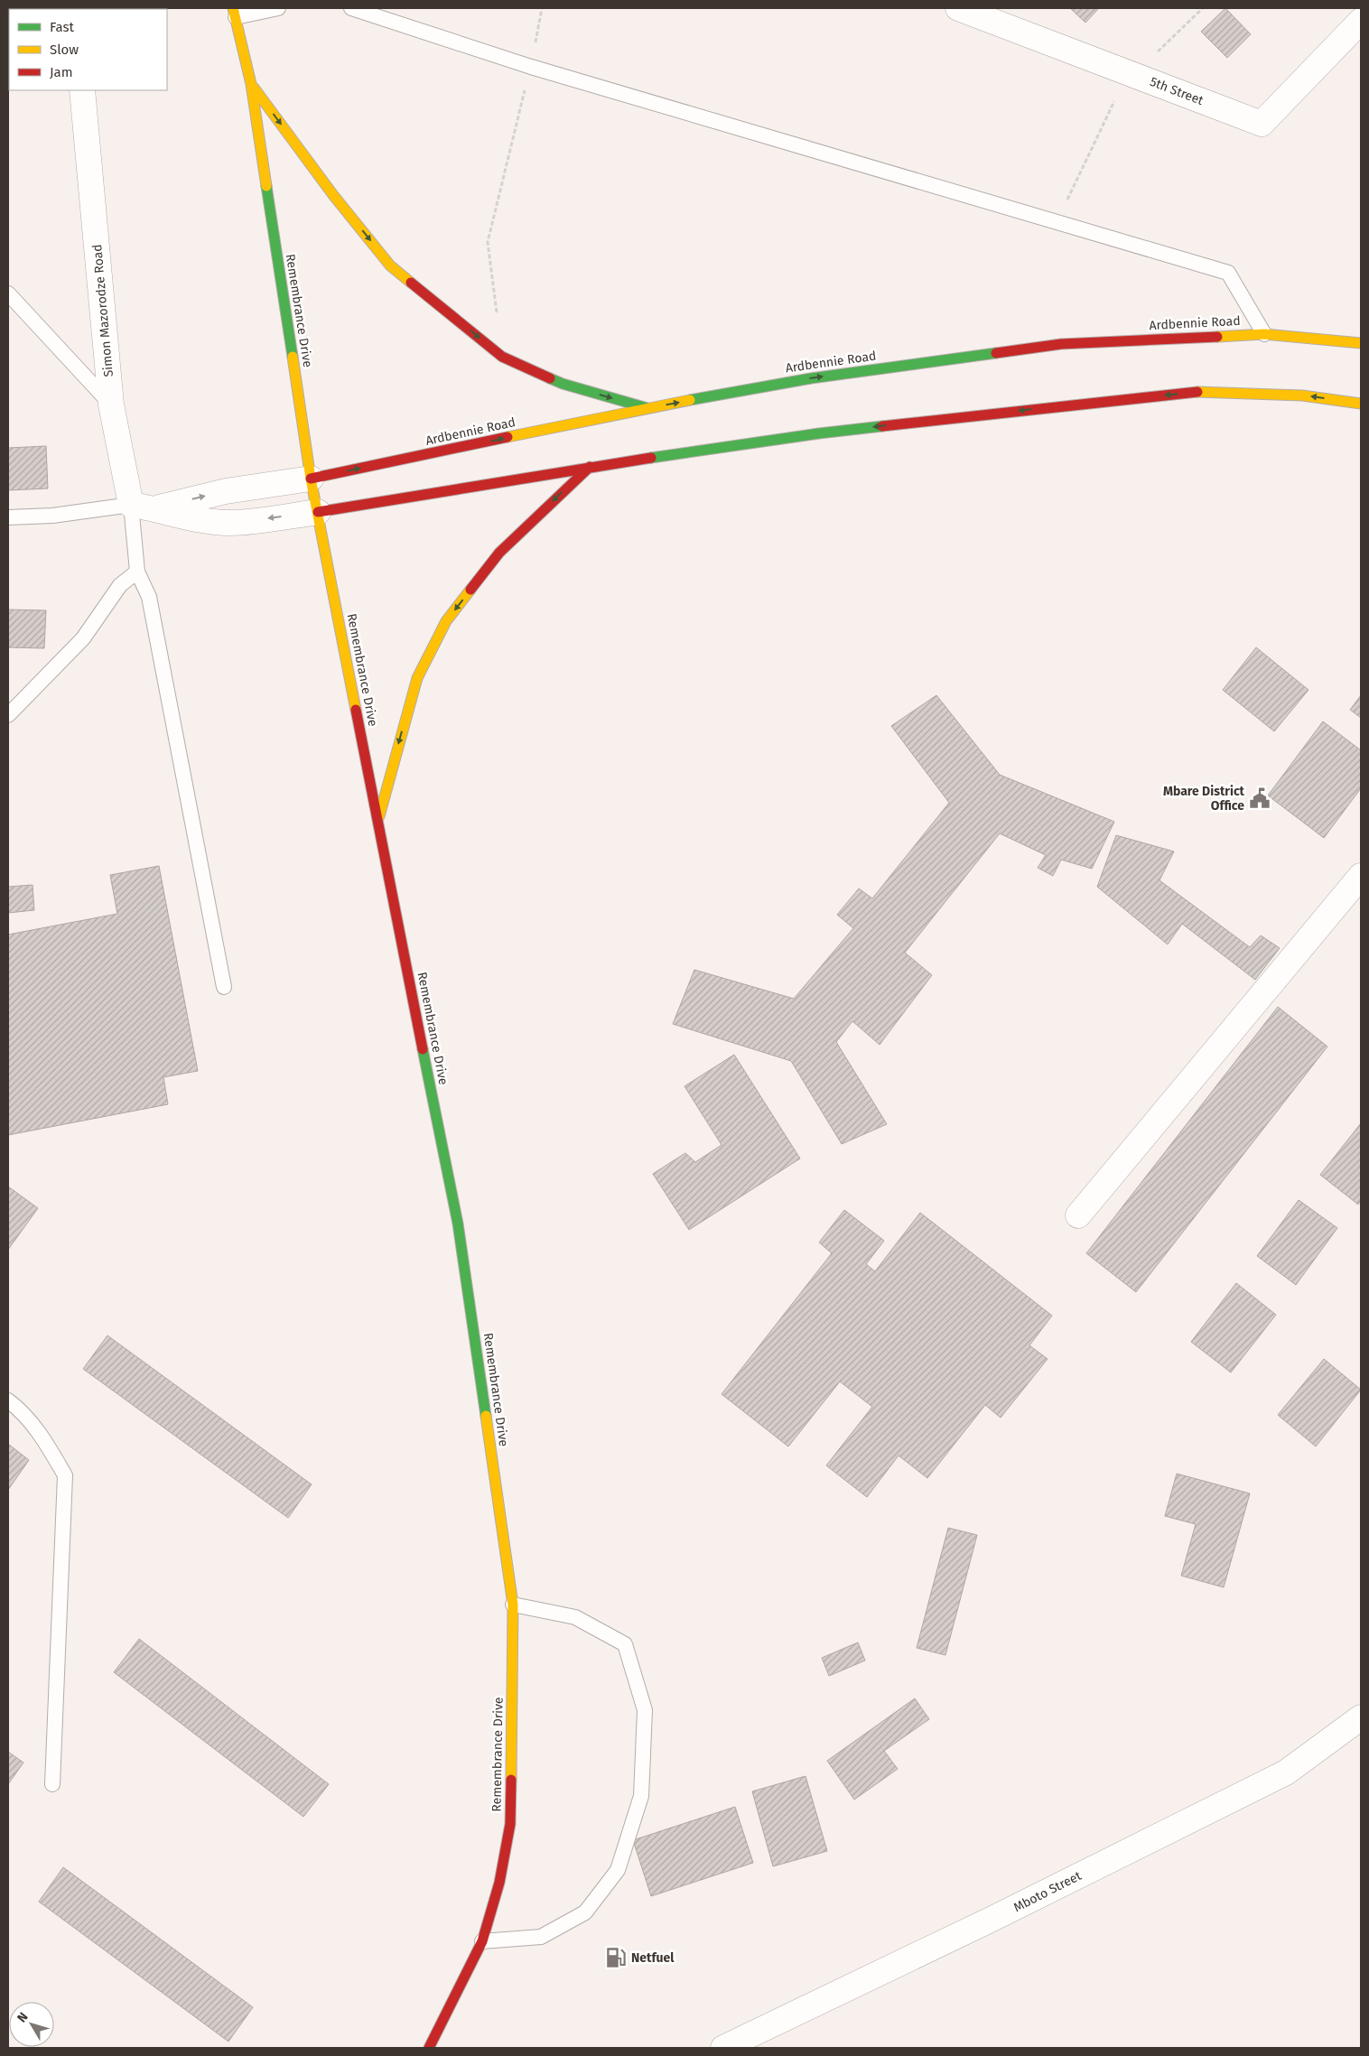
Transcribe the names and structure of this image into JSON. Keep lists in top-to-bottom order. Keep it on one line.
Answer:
{"streets":{"main road":["Remembrance Drive","Ardbennie Road"],"street":["5th Street","Simon Mazorodze Road","Mboto Street"]},"crossings":[["Remembrance Drive","Ardbennie Road"]],"places":{"public building":["Mbare District Office"],"fuel station":["Netfuel"]},"legend":["Fast","Slow","Jam"],"north":"top left"}
